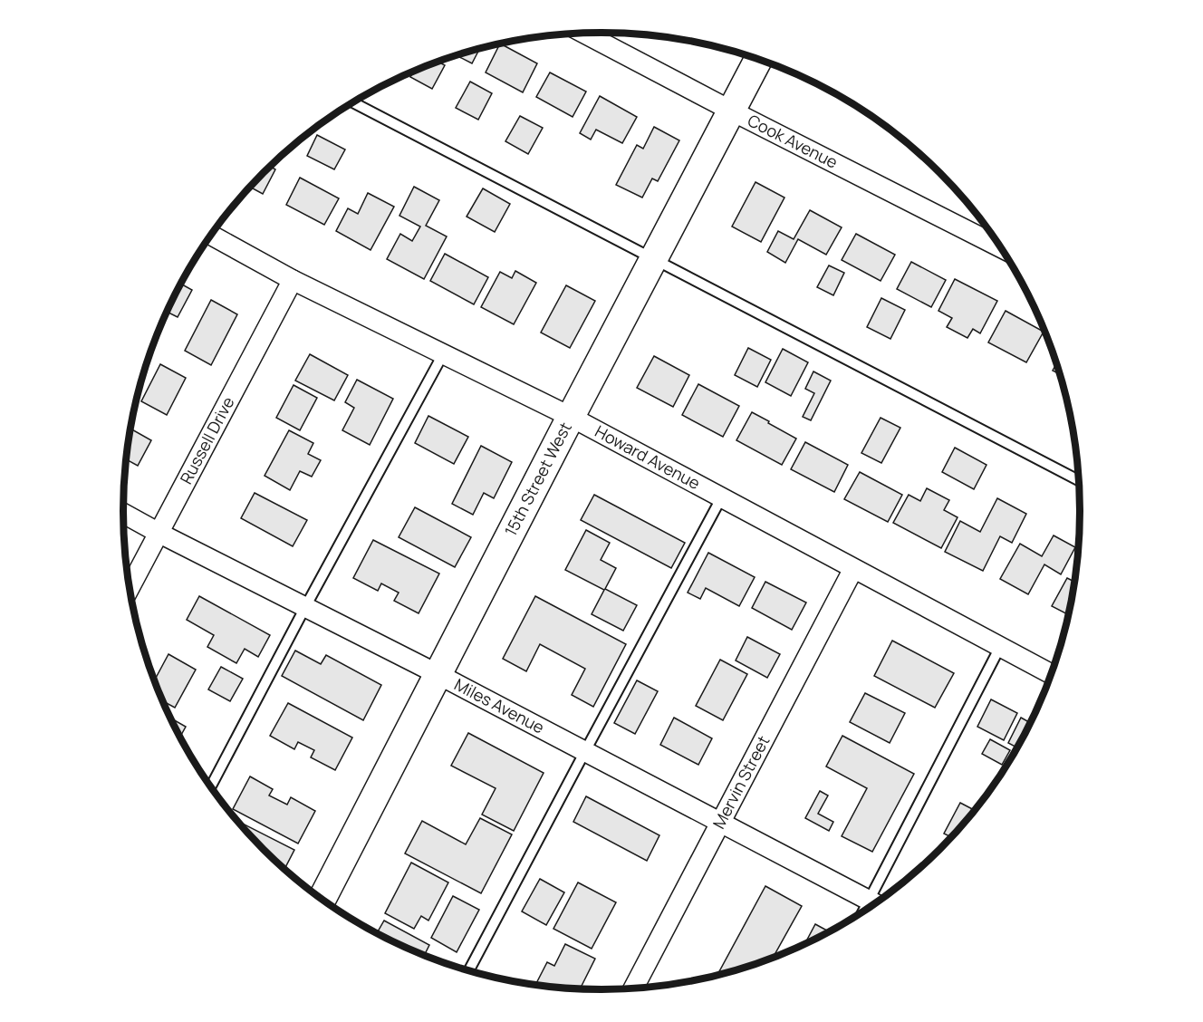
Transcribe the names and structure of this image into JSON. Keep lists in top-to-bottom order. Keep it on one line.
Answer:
{"streets":{"street":["Cook Avenue","Russell Drive","Howard Avenue","15th Street West","Miles Avenue","Mervin Street"]},"crossings":[["Cook Avenue","15th Street West"],["Russell Drive","Howard Avenue"],["Russell Drive","Miles Avenue"],["Howard Avenue","15th Street West"],["Howard Avenue","Mervin Street"],["15th Street West","Miles Avenue"],["Miles Avenue","Mervin Street"]]}
